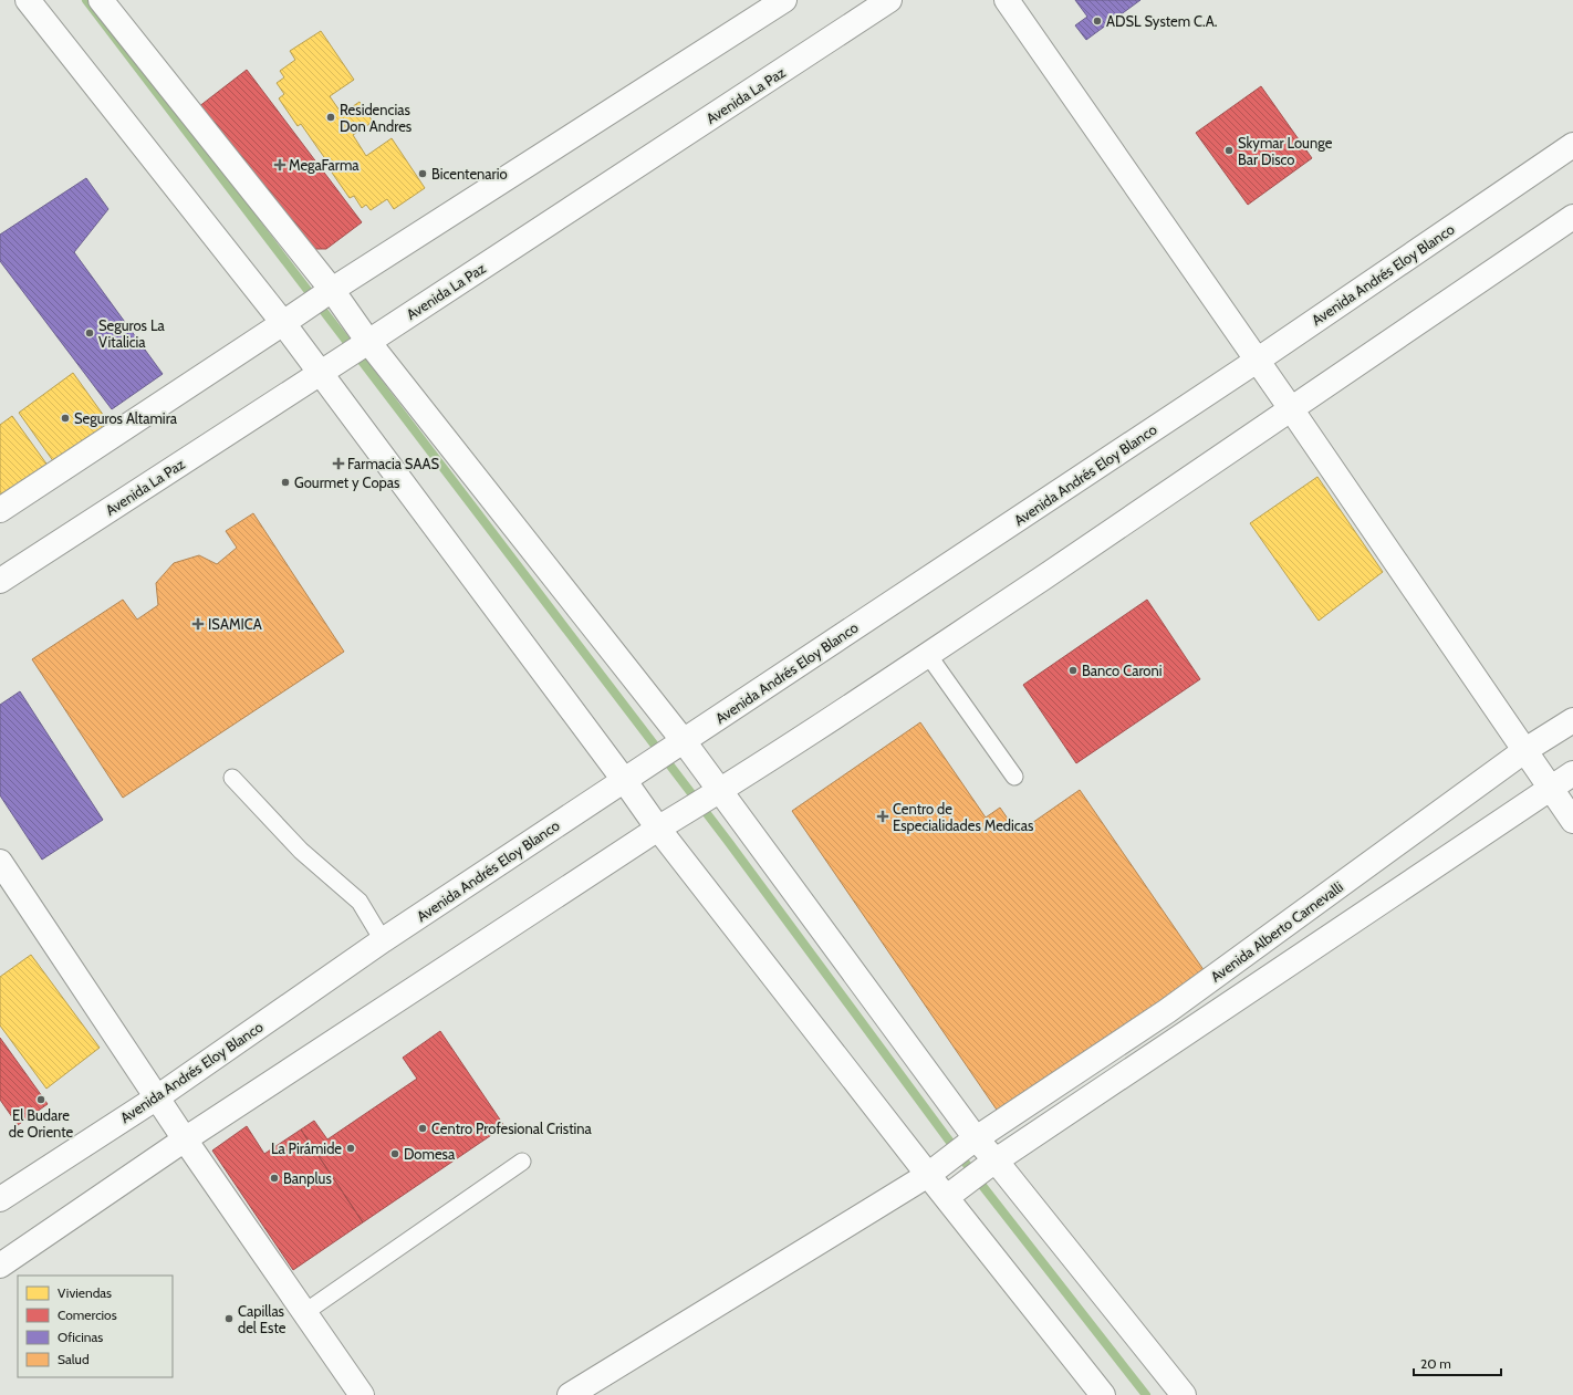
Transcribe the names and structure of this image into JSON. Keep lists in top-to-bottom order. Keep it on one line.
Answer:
{"streets":{"street":["Avenida La Paz","Avenida Andrés Eloy Blanco","Avenida Alberto Carnevalli"]},"places":{"other":["ADSL System C.A.","Residencias Don Andres","Skymar Lounge Bar Disco","Bicentenario","Seguros La Vitalicia","Seguros Altamira","Gourmet y Copas","Banco Caroni","El Budare de Oriente","Centro Profesional Cristina","La Pirámide","Domesa","Banplus","Capillas del Este"],"health":["MegaFarma","Farmacia SAAS","ISAMICA","Centro de Especialidades Medicas"]},"legend":["Viviendas","Comercios","Oficinas","Salud"],"scale_bar":"20 m"}
